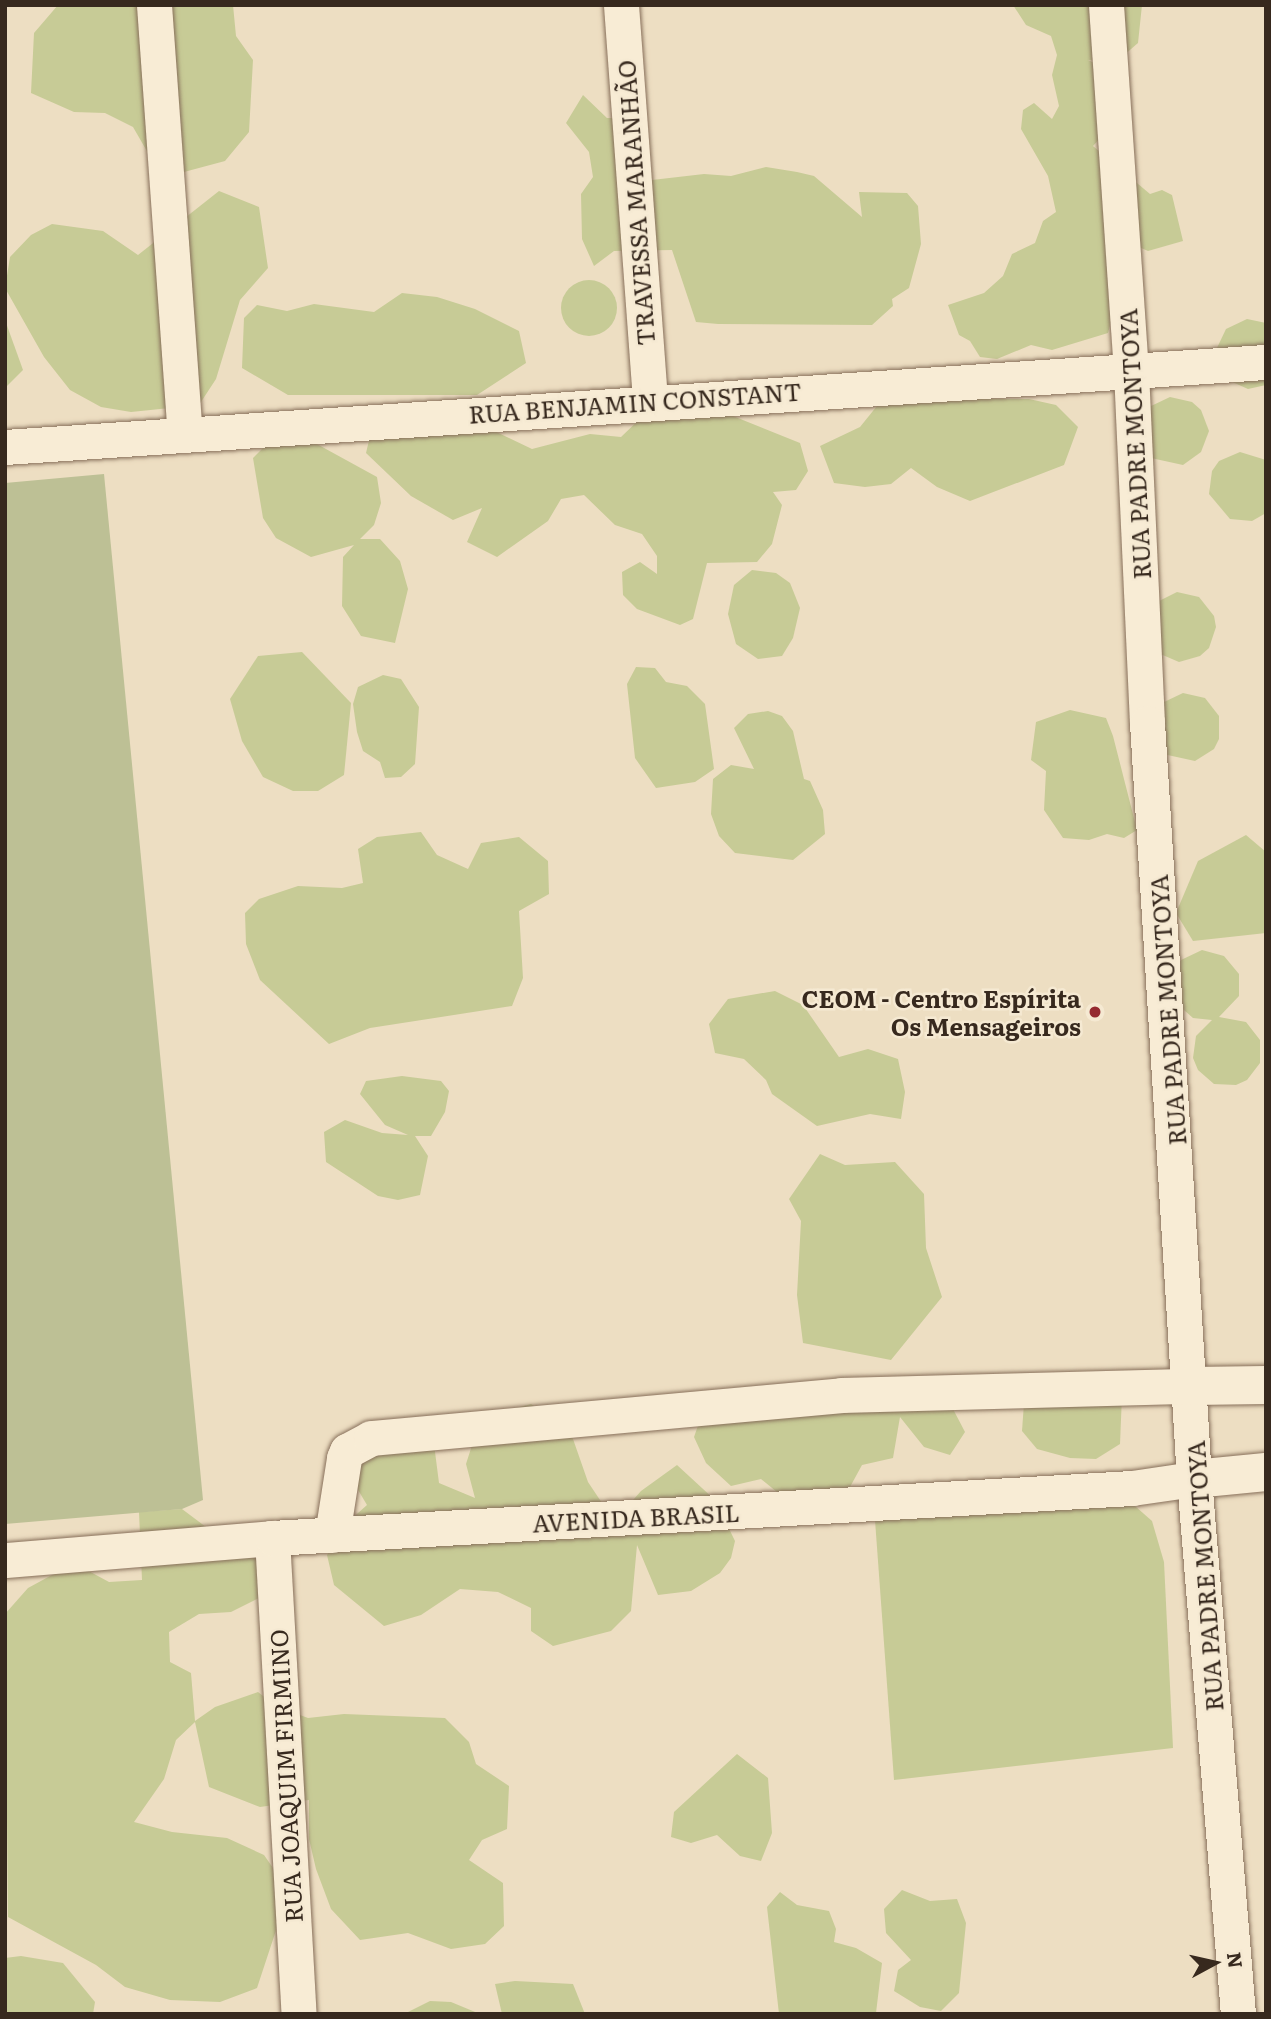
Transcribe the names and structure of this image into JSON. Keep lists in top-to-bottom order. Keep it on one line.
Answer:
{"streets":{"street":["TRAVESSA MARANHÃO","RUA BENJAMIN CONSTANT","RUA PADRE MONTOYA","AVENIDA BRASIL","RUA JOAQUIM FIRMINO"]},"crossings":[["TRAVESSA MARANHÃO","RUA BENJAMIN CONSTANT"],["RUA BENJAMIN CONSTANT","RUA PADRE MONTOYA"],["RUA PADRE MONTOYA","AVENIDA BRASIL"],["AVENIDA BRASIL","RUA JOAQUIM FIRMINO"]],"places":["CEOM - Centro Espírita Os Mensageiros"],"north":"right"}
